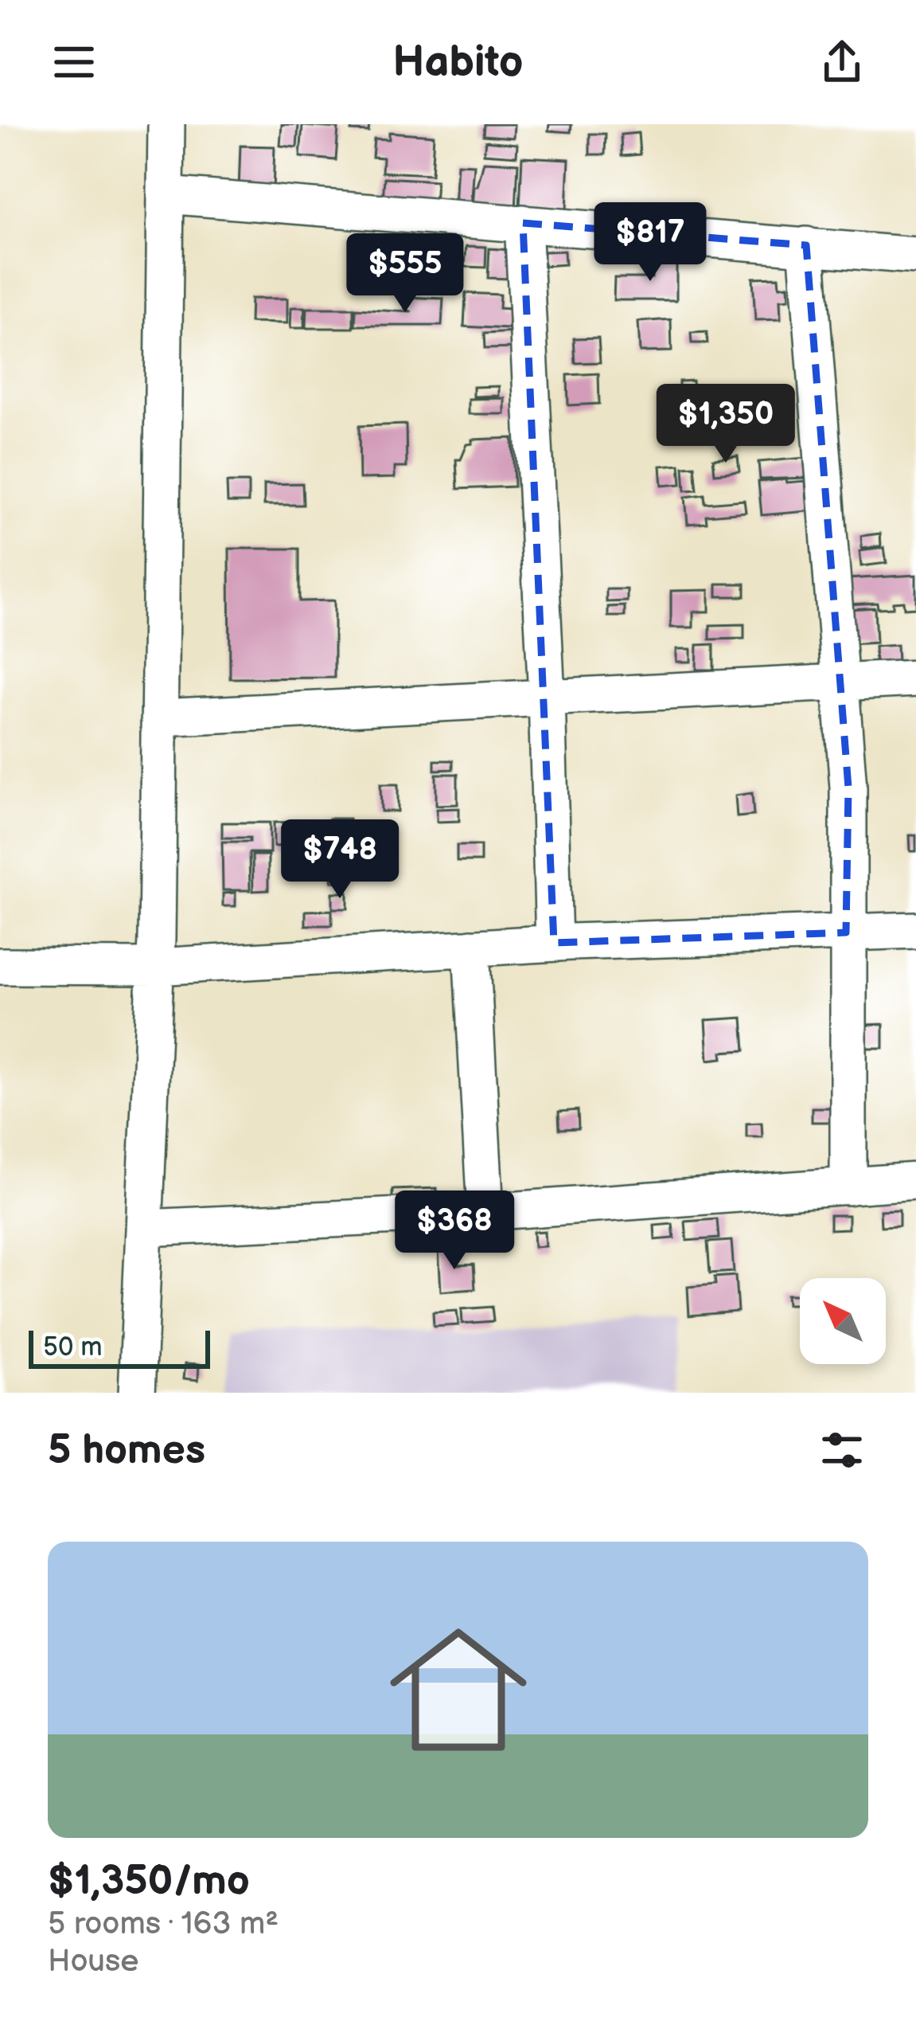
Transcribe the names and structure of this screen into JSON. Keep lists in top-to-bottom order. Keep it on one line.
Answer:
{"scale_bar":"50 m","north":"top left","page":{"header":"Habito","price":["$817","$555","$1,350","$748","$368"],"scale":"50 m","heading":"5 homes","list":[{"name":"$1,350/mo","note":"5 rooms · 163 m² · House"}]}}
